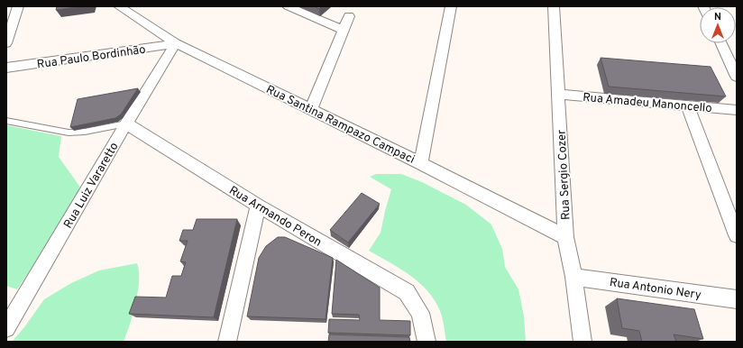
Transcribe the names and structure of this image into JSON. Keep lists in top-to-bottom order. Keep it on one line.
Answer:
{"streets":{"street":["Rua Paulo Bordinhão","Rua Amadeu Manoncello","Rua Santina Rampazo Campaci","Rua Sergio Cozer","Rua Luiz Vararetto","Rua Armando Peron","Rua Antonio Nery"]},"crossings":[["Rua Paulo Bordinhão","Rua Santina Rampazo Campaci"],["Rua Paulo Bordinhão","Rua Luiz Vararetto"],["Rua Amadeu Manoncello","Rua Sergio Cozer"],["Rua Santina Rampazo Campaci","Rua Sergio Cozer"],["Rua Santina Rampazo Campaci","Rua Luiz Vararetto"],["Rua Sergio Cozer","Rua Antonio Nery"],["Rua Luiz Vararetto","Rua Armando Peron"]],"north":"top"}
